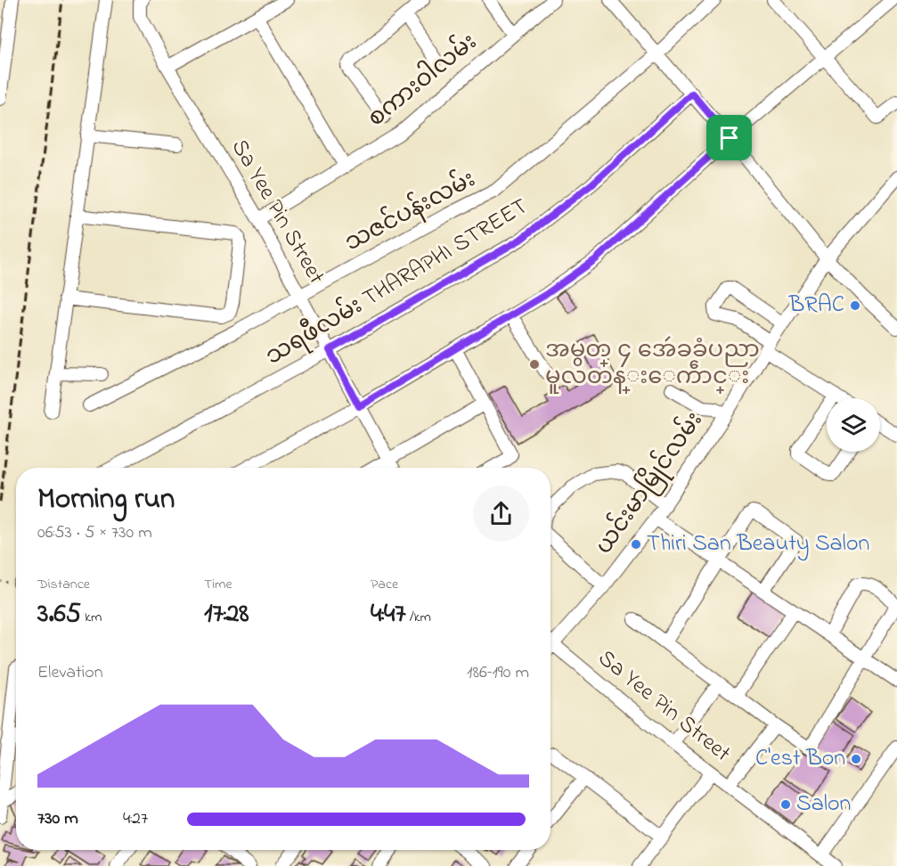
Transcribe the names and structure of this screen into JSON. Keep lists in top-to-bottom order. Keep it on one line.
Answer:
{"streets":{"street":["စကားဝါလမ်း","Sa Yee Pin Street","သဇင်ပန်းလမ်း","သရဖီလမ်း THARAPHI STREET","ယင်းမာမြိုင်လမ်း"]},"crossings":[["စကားဝါလမ်း","Sa Yee Pin Street"],["Sa Yee Pin Street","သဇင်ပန်းလမ်း"],["Sa Yee Pin Street","သရဖီလမ်း THARAPHI STREET"]],"places":["BRAC","အမွတ္ ၄ အေဴခခံပညာ မူလတန္းေကဵာင္း","Thiri San Beauty Salon","C'est Bon","Salon"],"page":{"heading":["Morning run","06:53 · 5 × 730 m"],"stats":[["Distance","3.65 km"],["Time","17:28"],["Pace","4:47 /km"]],"chart":["Elevation","186–190 m"],"list":[{"name":"730 m","note":"4:27"}]}}
